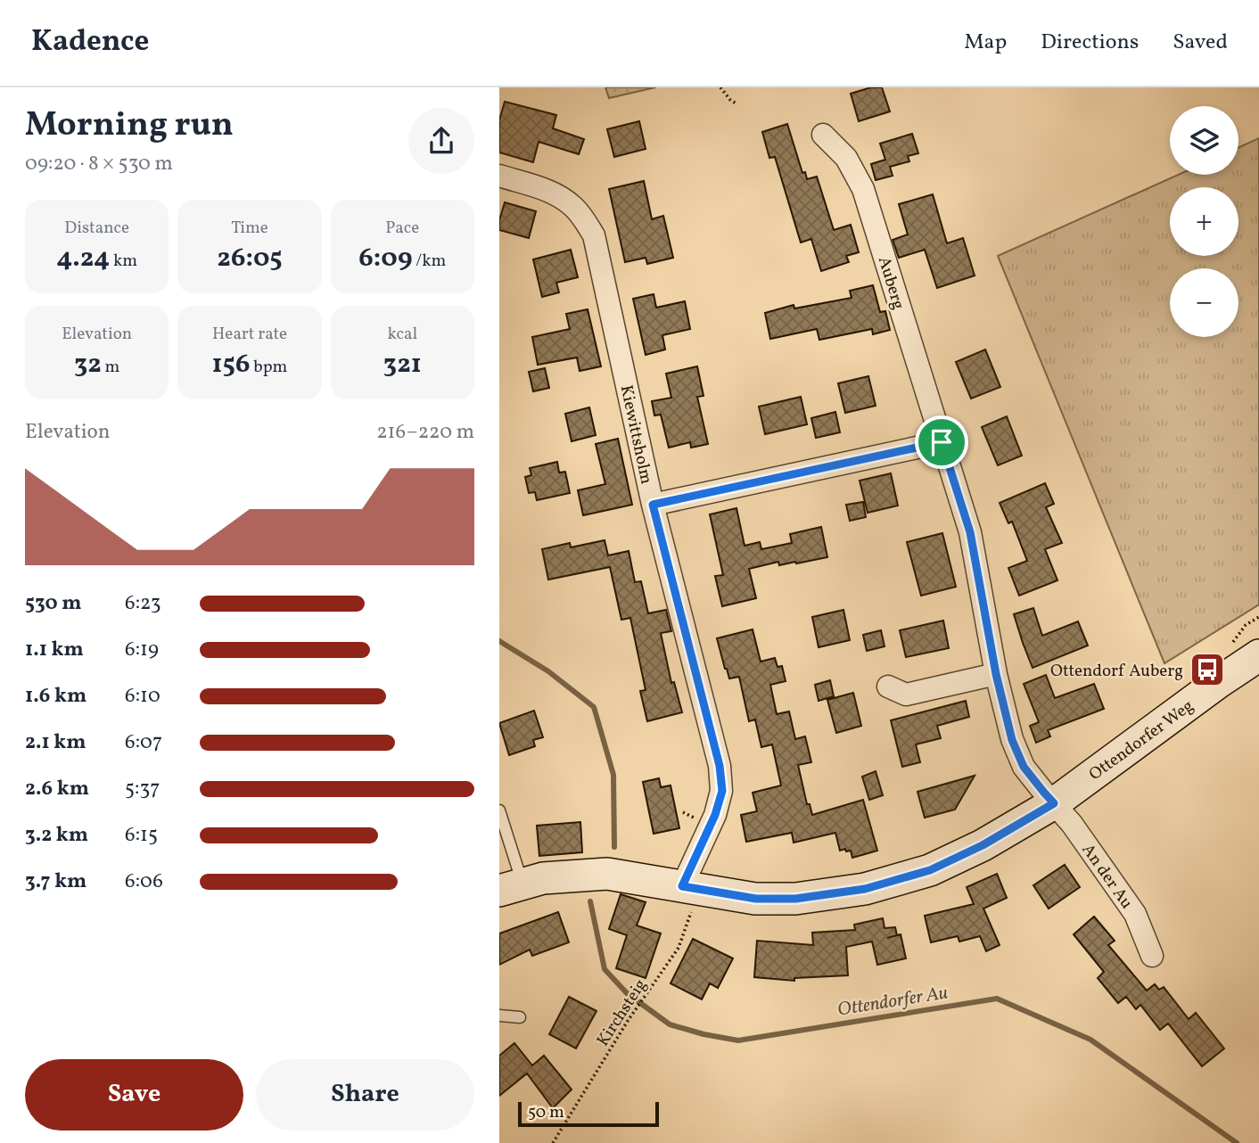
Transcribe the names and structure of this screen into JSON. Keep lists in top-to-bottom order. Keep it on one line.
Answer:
{"streets":{"main road":["Ottendorfer Weg"],"street":["Auberg","Kiewittsholm","An der Au"],"path":["Kirchsteig"]},"crossings":[["Auberg","Ottendorfer Weg"],["Auberg","An der Au"],["Kiewittsholm","Ottendorfer Weg"],["Kiewittsholm","Kirchsteig"],["Ottendorfer Weg","An der Au"],["Ottendorfer Weg","Kirchsteig"]],"water":["Ottendorfer Au"],"places":{"bus stop":["Ottendorf Auberg"]},"scale_bar":"50 m","page":{"header":"Kadence","nav":["Map","Directions","Saved"],"heading":["Morning run","09:20 · 8 × 530 m"],"map_buttons":["+","−"],"stats":[["Distance","4.24 km"],["Time","26:05"],["Pace","6:09 /km"],["Elevation","32 m"],["Heart rate","156 bpm"],["kcal","321"]],"chart":["Elevation","216–220 m"],"list":[{"name":"530 m","note":"6:23"},{"name":"1.1 km","note":"6:19"},{"name":"1.6 km","note":"6:10"},{"name":"2.1 km","note":"6:07"},{"name":"2.6 km","note":"5:37"},{"name":"3.2 km","note":"6:15"},{"name":"3.7 km","note":"6:06"}],"buttons":["Save","Share"],"scale":"50 m"}}
